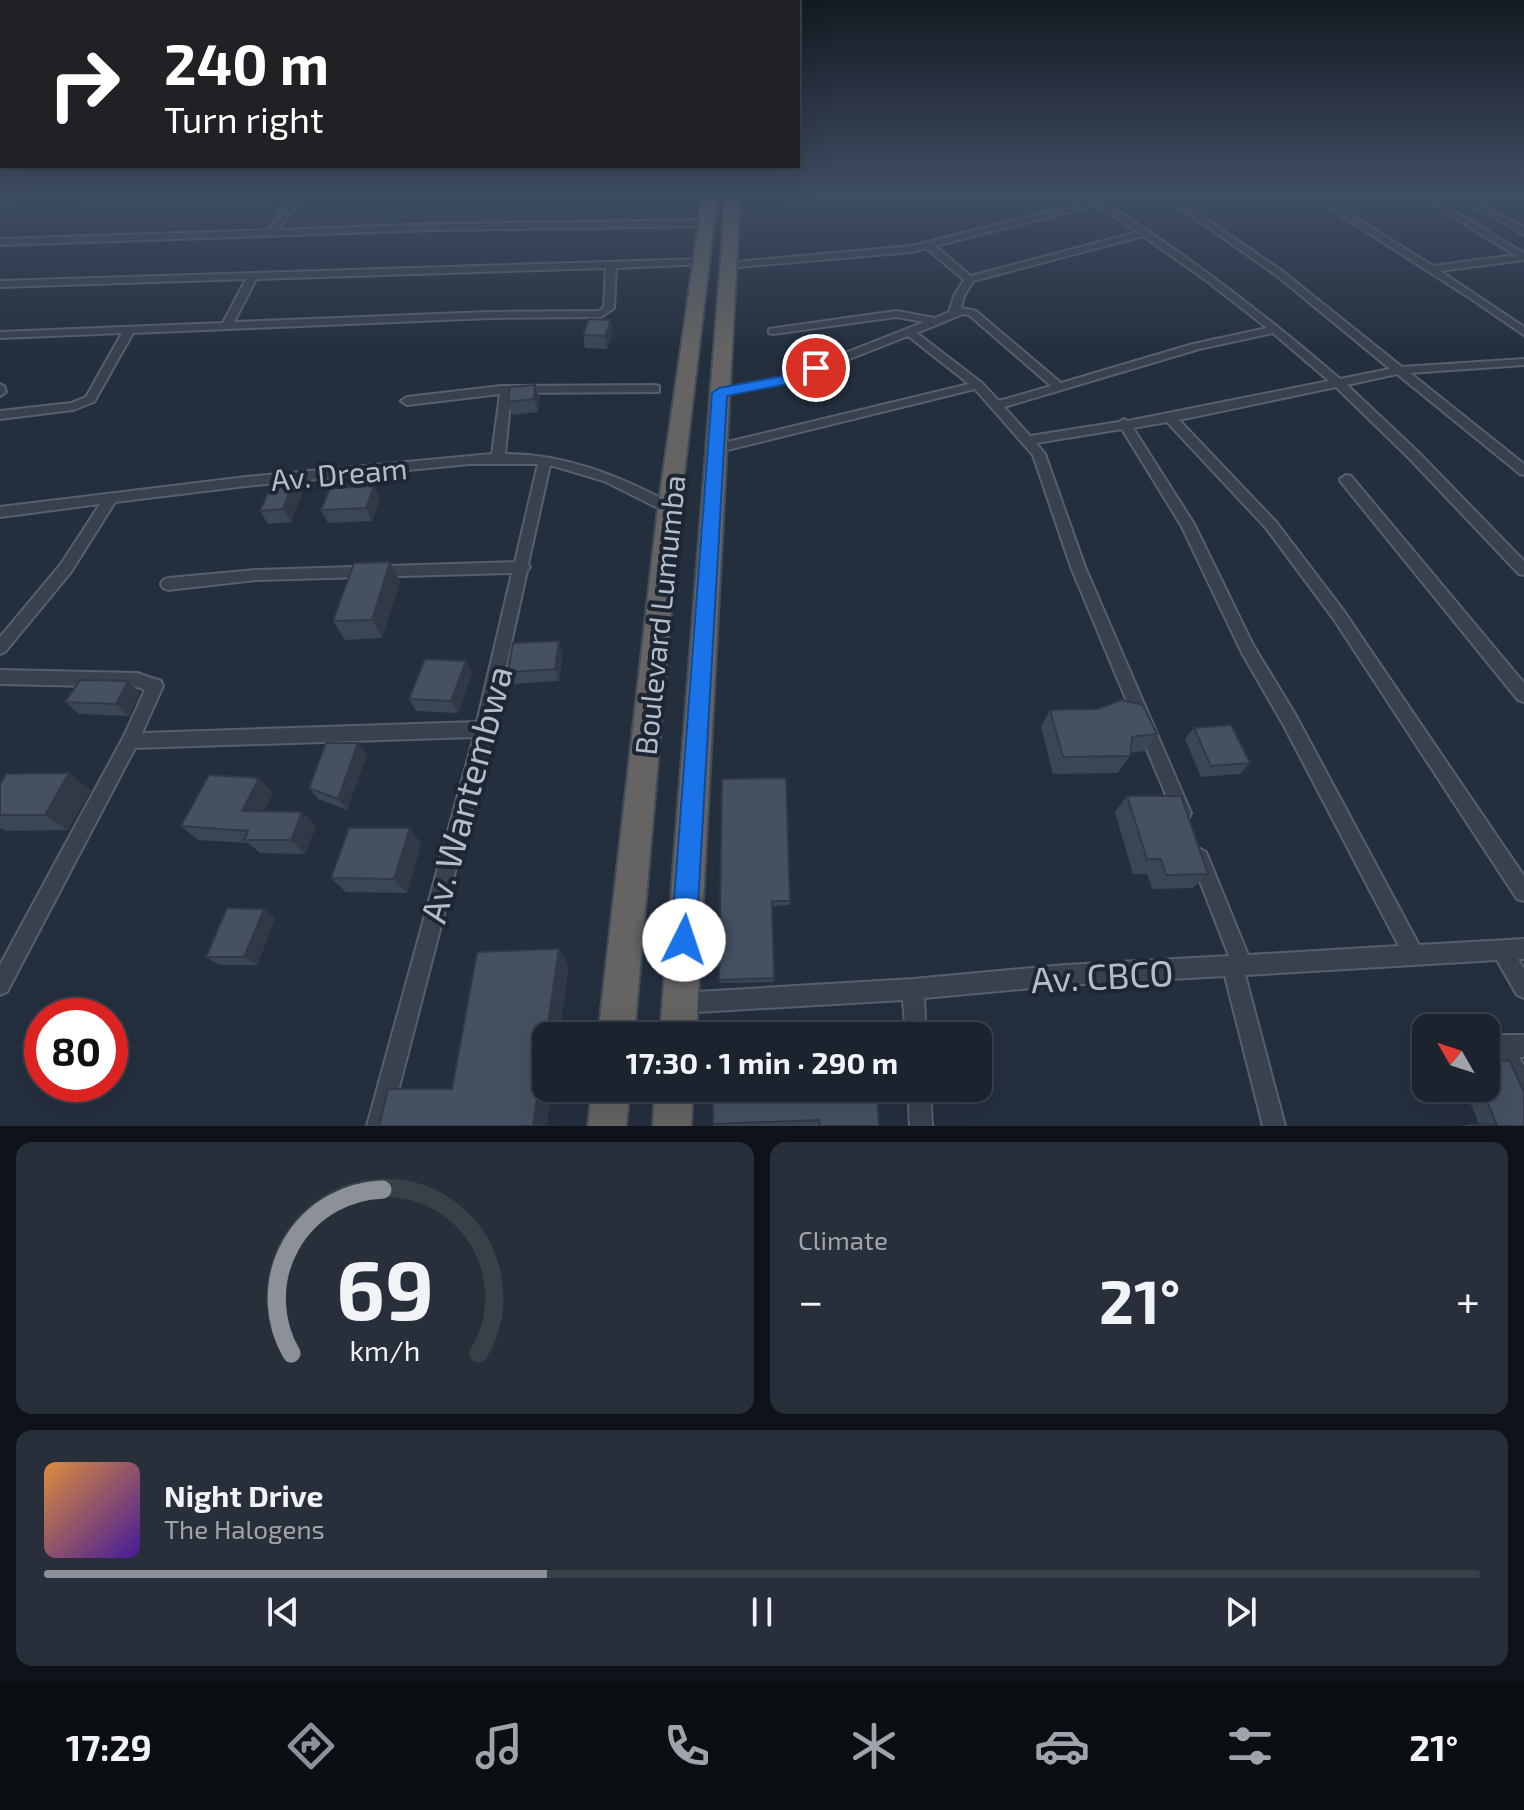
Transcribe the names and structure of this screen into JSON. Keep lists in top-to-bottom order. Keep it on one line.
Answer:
{"streets":{"highway":["Boulevard Lumumba"],"street":["Av. Dream","Av. Wantembwa","Av. CBCO"]},"crossings":[["Av. Dream","Boulevard Lumumba"],["Av. Dream","Av. Wantembwa"],["Boulevard Lumumba","Av. CBCO"]],"north":"top left","page":{"turn":["240 m","Turn right"],"limit":"80","trip":"17:30 · 1 min · 290 m","tile":"Climate","heat":["−","21°","+"],"song":["Night Drive","The Halogens"],"tabs":["17:29","21°"],"gauge":["69","km/h"]}}
